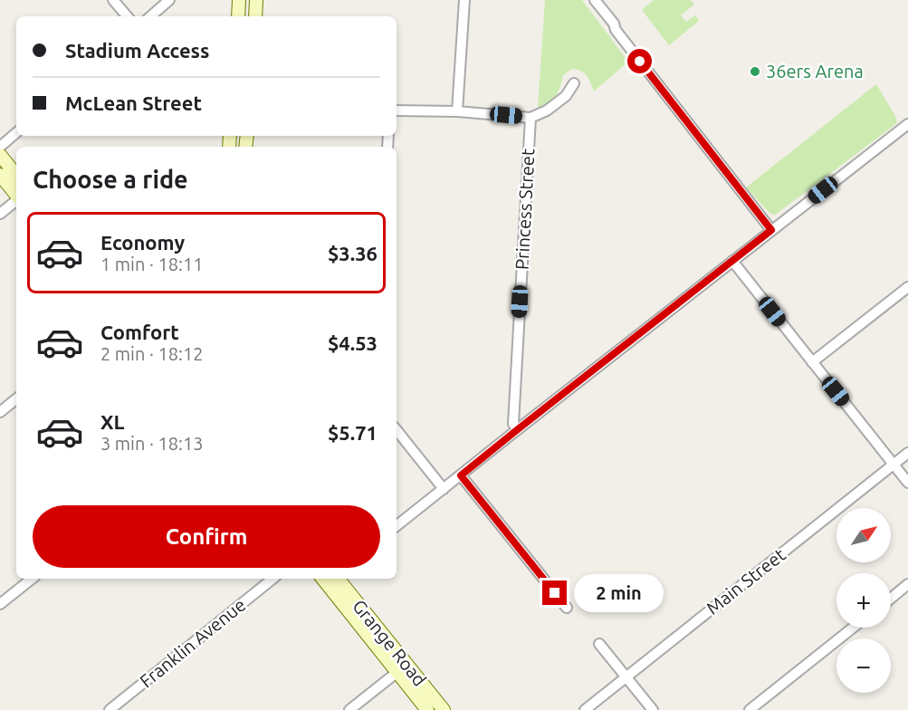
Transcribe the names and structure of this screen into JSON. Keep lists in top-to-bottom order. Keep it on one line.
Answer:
{"streets":{"main road":["Grange Road"],"street":["Princess Street","Main Street","Franklin Avenue"]},"places":["36ers Arena"],"north":"top right","page":{"banner":["Stadium Access","McLean Street"],"heading":"Choose a ride","list":[{"name":"Economy","note":"1 min · 18:11","value":"$3.36"},{"name":"Comfort","note":"2 min · 18:12","value":"$4.53"},{"name":"XL","note":"3 min · 18:13","value":"$5.71"}],"buttons":"Confirm","map_buttons":["+","−"],"bubble":"2 min"}}
